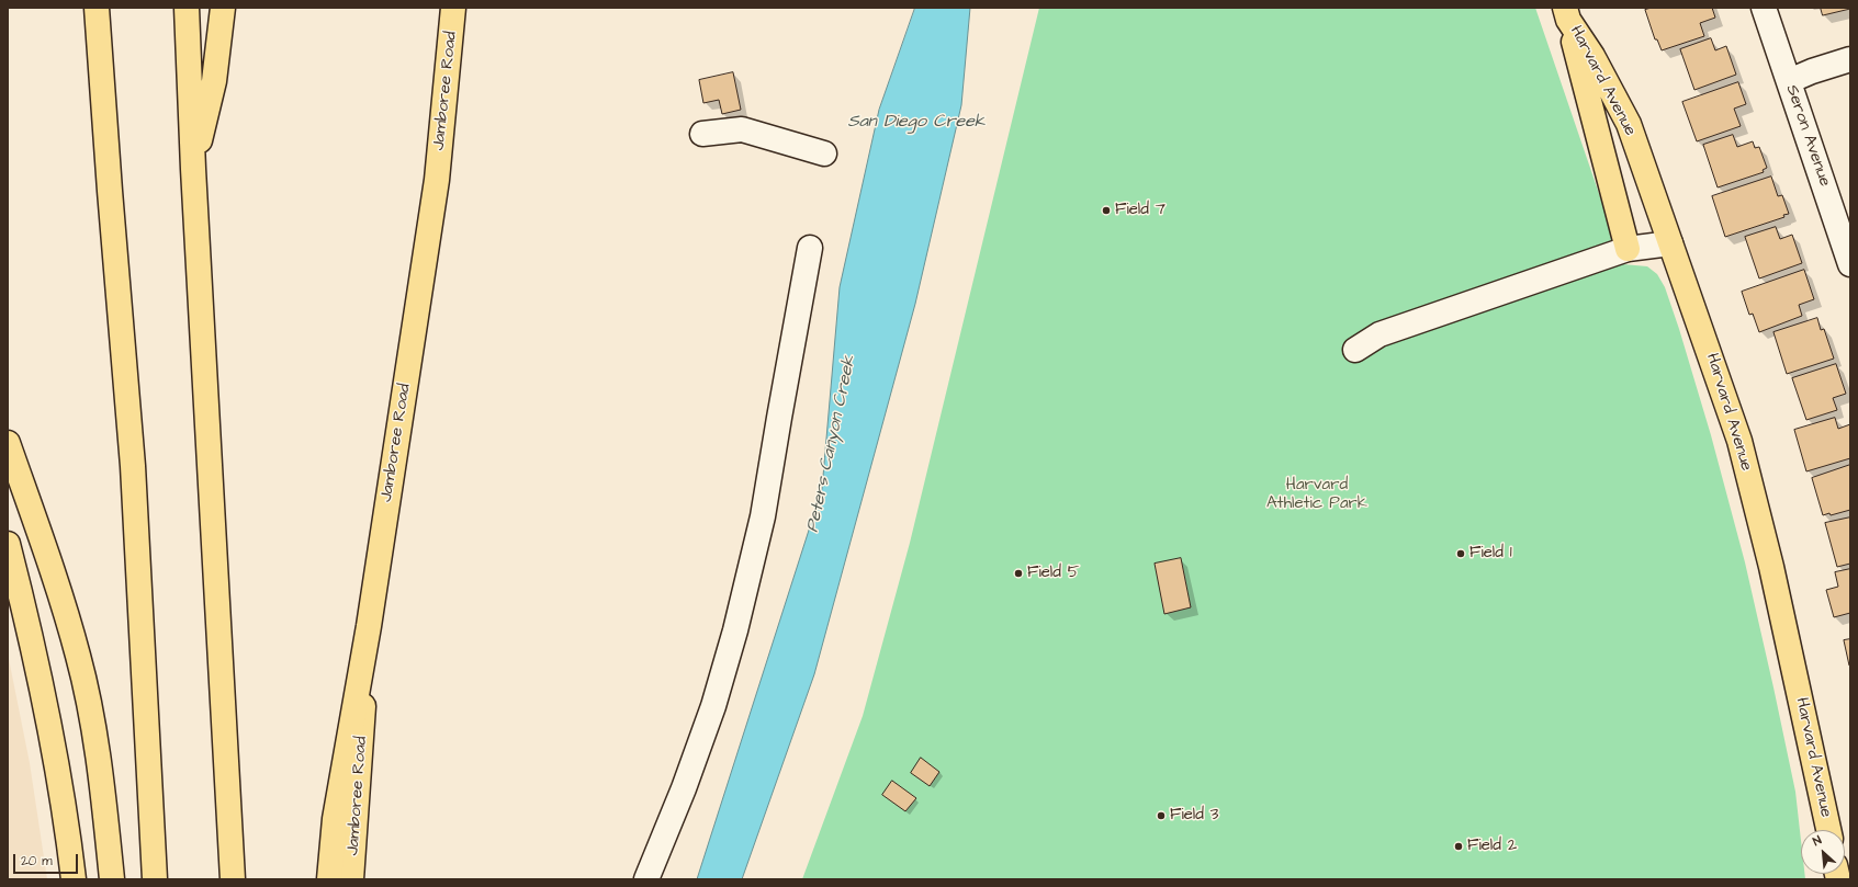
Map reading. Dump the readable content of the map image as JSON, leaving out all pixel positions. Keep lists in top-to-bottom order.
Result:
{
  "streets": {
    "main road": ["Harvard Avenue", "Jamboree Road"],
    "street": ["Seron Avenue"]
  },
  "water": ["San Diego Creek", "Peters Canyon Creek"],
  "parks": ["Harvard Athletic Park"],
  "places": [
    "Field 7",
    "Field 1",
    "Field 5",
    "Field 3",
    "Field 2"
  ],
  "scale_bar": "20 m",
  "north": "top left"
}
